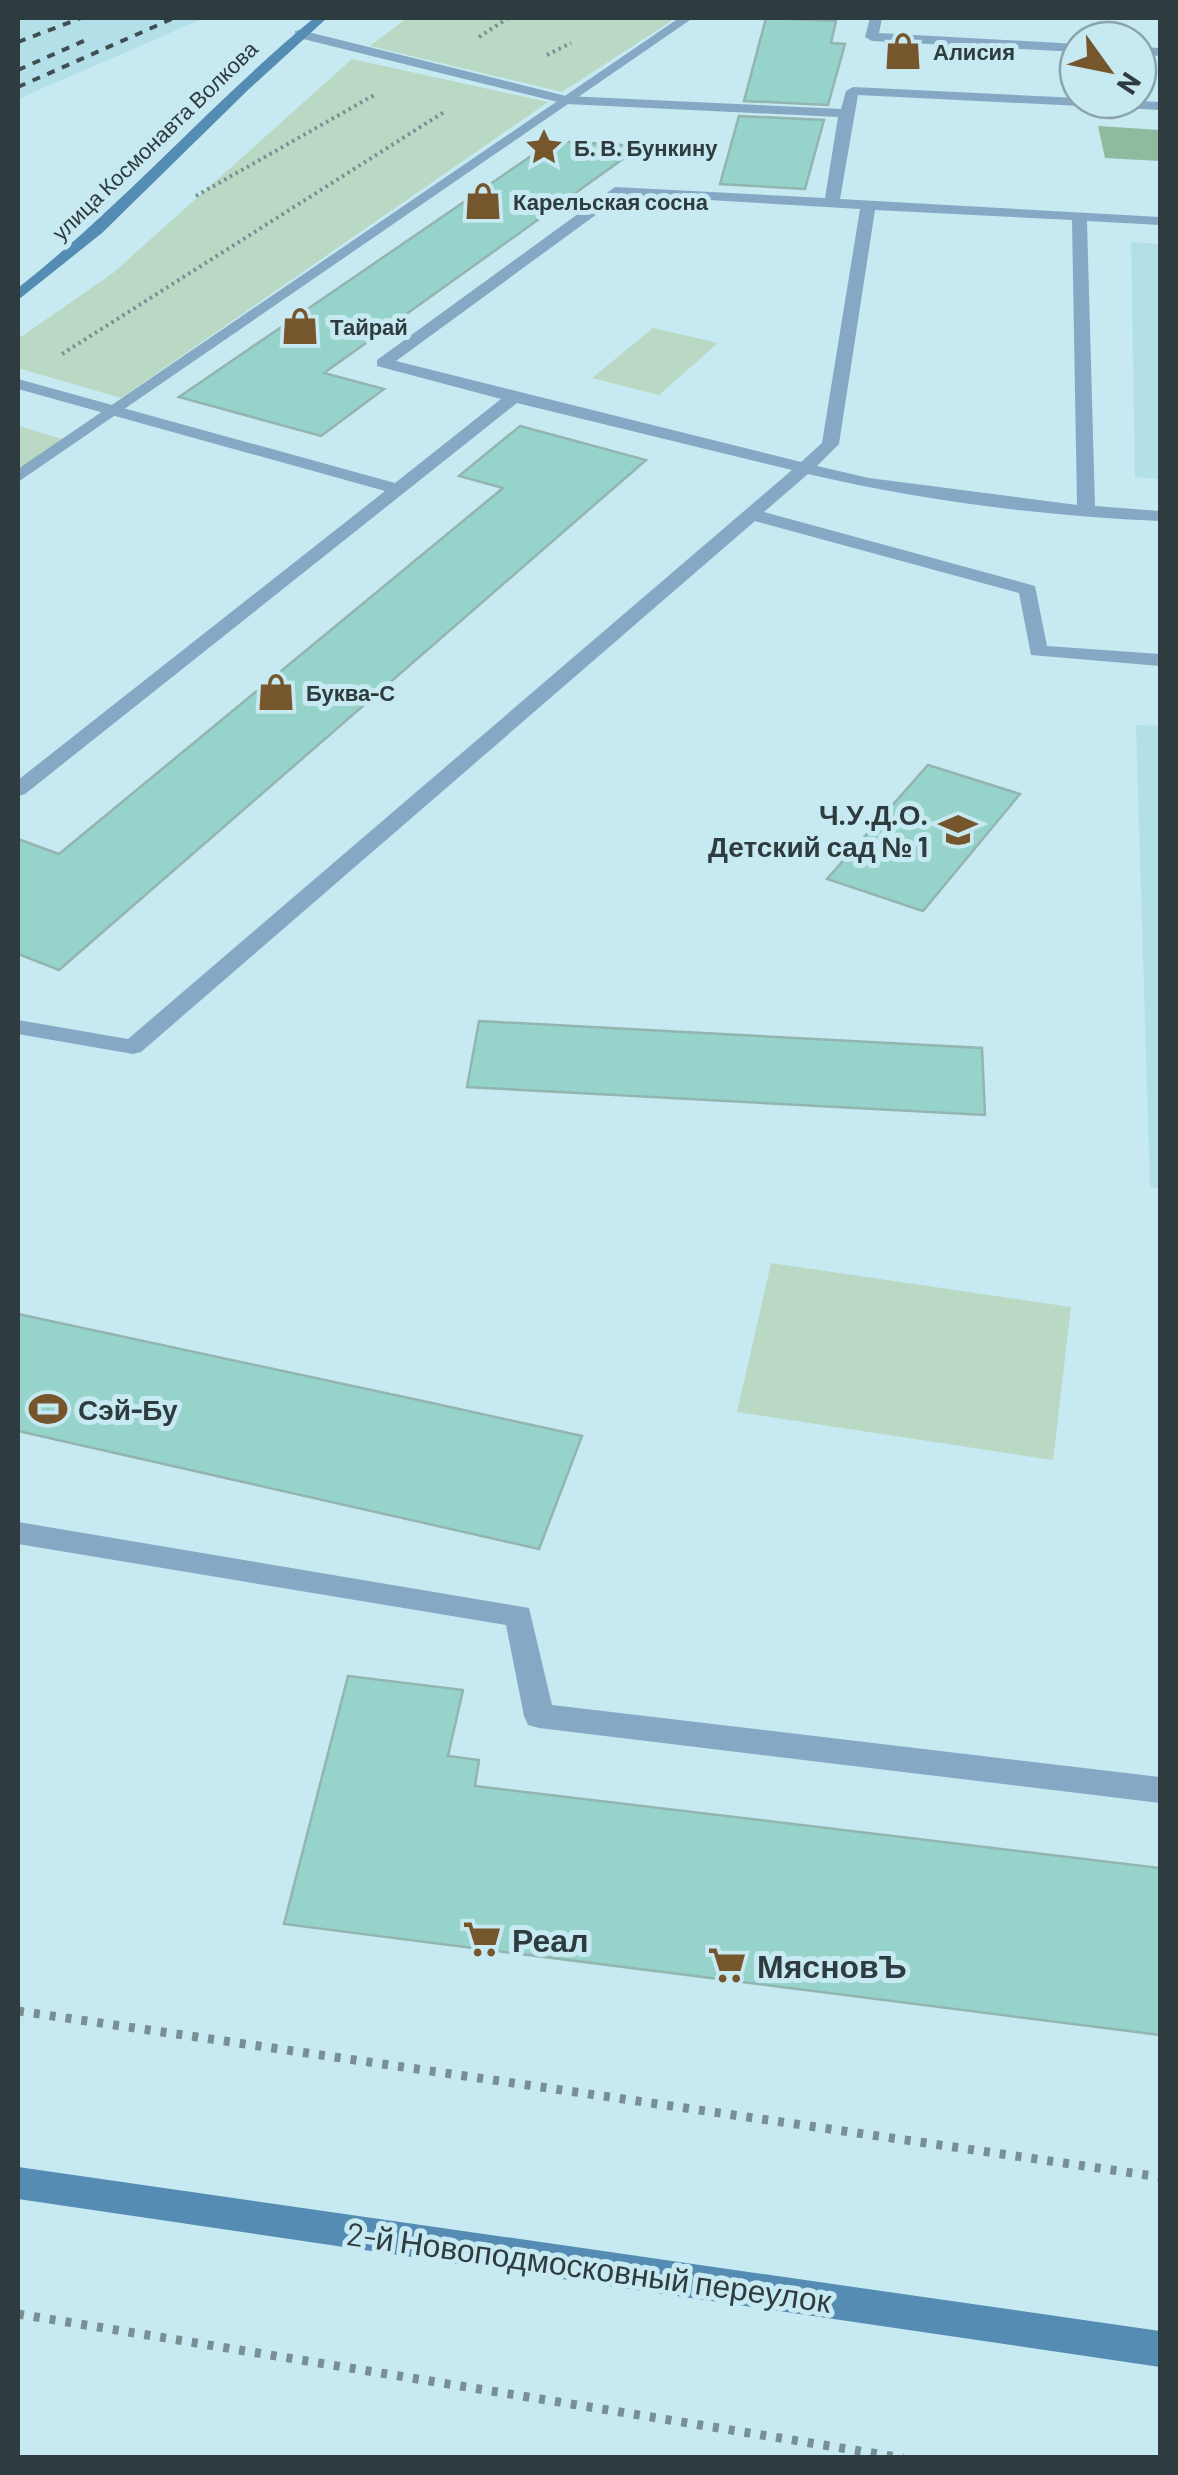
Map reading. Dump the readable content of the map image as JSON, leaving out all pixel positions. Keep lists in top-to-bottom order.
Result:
{
  "streets": {
    "main road": ["улица Космонавта Волкова", "2-й Новоподмосковный переулок"]
  },
  "places": {
    "shop": [
      "Алисия",
      "Карельская сосна",
      "Тайрай",
      "Буква-С"
    ],
    "place": ["Б. В. Бункину"],
    "school or university": ["Ч.У.Д.О. Детский сад № 1"],
    "sports": ["Сэй-Бу"],
    "supermarket": ["Реал", "МясновЪ"]
  },
  "north": "bottom right"
}
